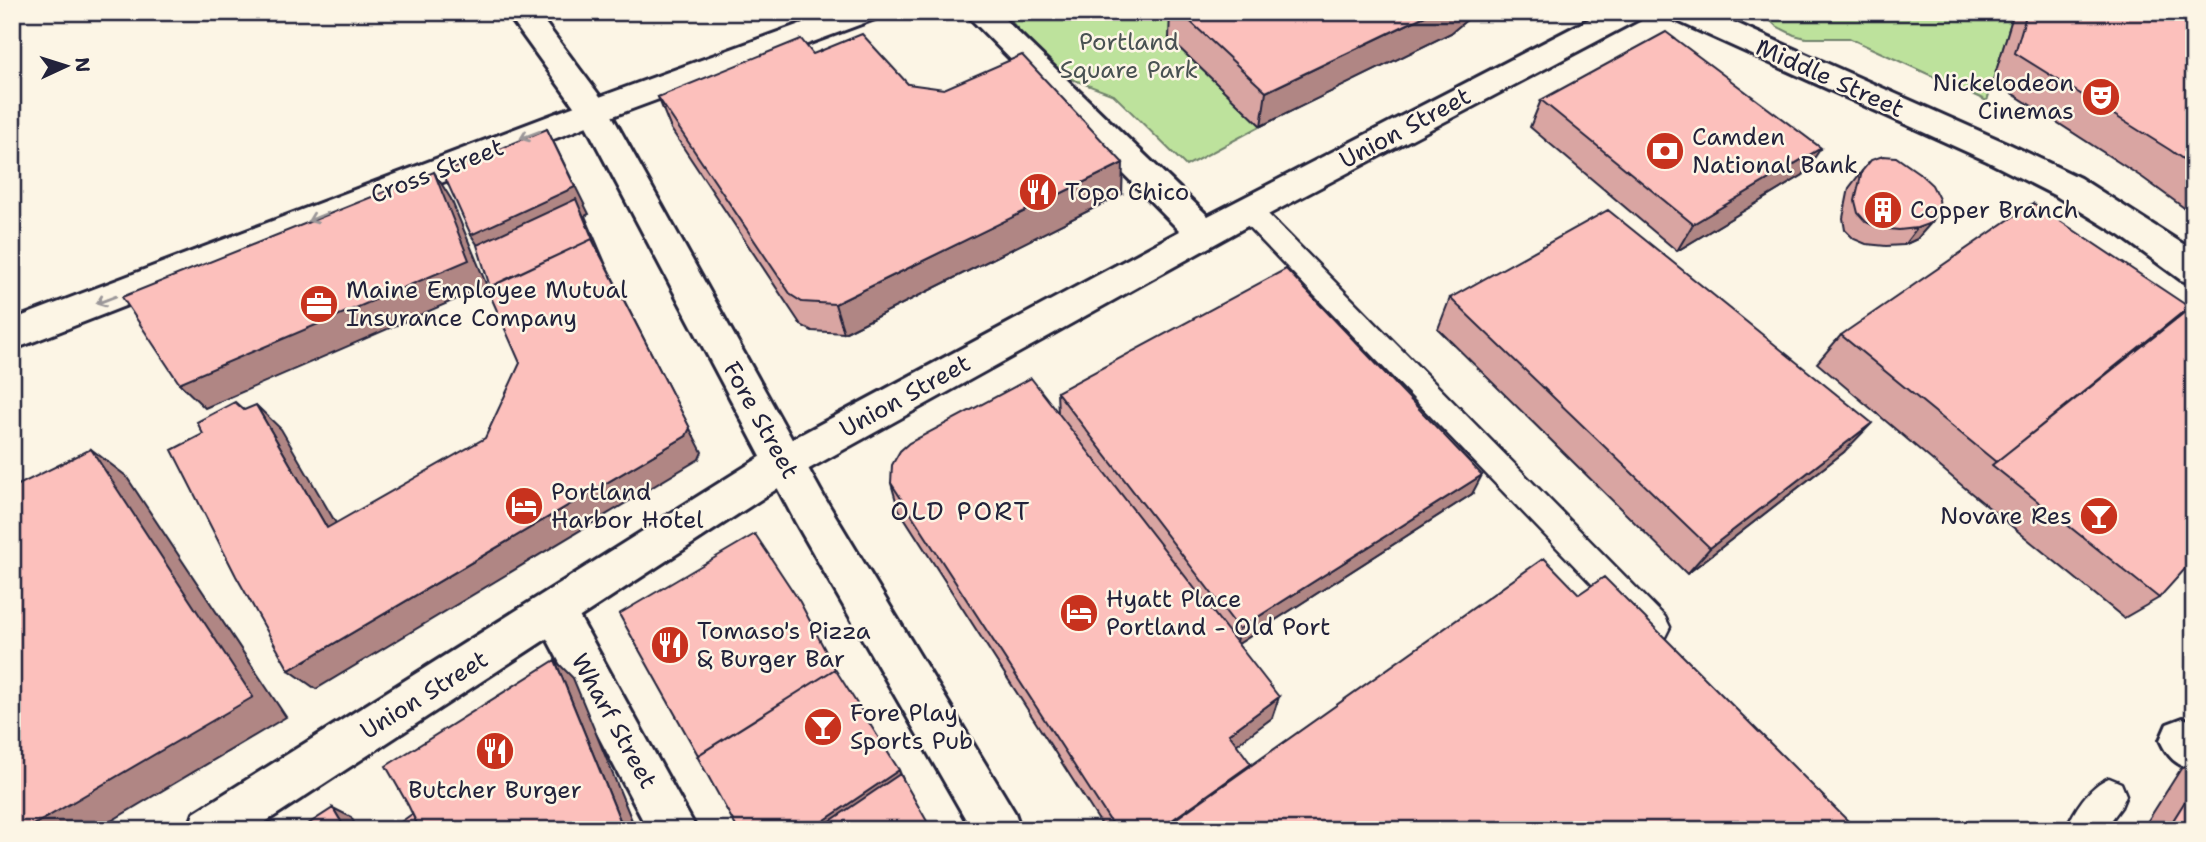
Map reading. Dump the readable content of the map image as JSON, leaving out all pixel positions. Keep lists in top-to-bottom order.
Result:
{
  "streets": {
    "street": [
      "Middle Street",
      "Union Street",
      "Cross Street",
      "Fore Street",
      "Wharf Street"
    ]
  },
  "crossings": [
    ["Union Street", "Fore Street"],
    ["Union Street", "Wharf Street"],
    ["Cross Street", "Fore Street"]
  ],
  "one_way": ["Cross Street"],
  "districts": ["OLD PORT"],
  "parks": ["Portland Square Park"],
  "places": {
    "theatre": ["Nickelodeon Cinemas"],
    "bank": ["Camden National Bank"],
    "restaurant": ["Topo Chico", "Tomaso's Pizza & Burger Bar", "Butcher Burger"],
    "building": ["Copper Branch"],
    "office": ["Maine Employee Mutual Insurance Company"],
    "hotel": ["Portland Harbor Hotel", "Hyatt Place Portland - Old Port"],
    "bar": ["Novare Res", "Fore Play Sports Pub"]
  },
  "north": "right"
}
